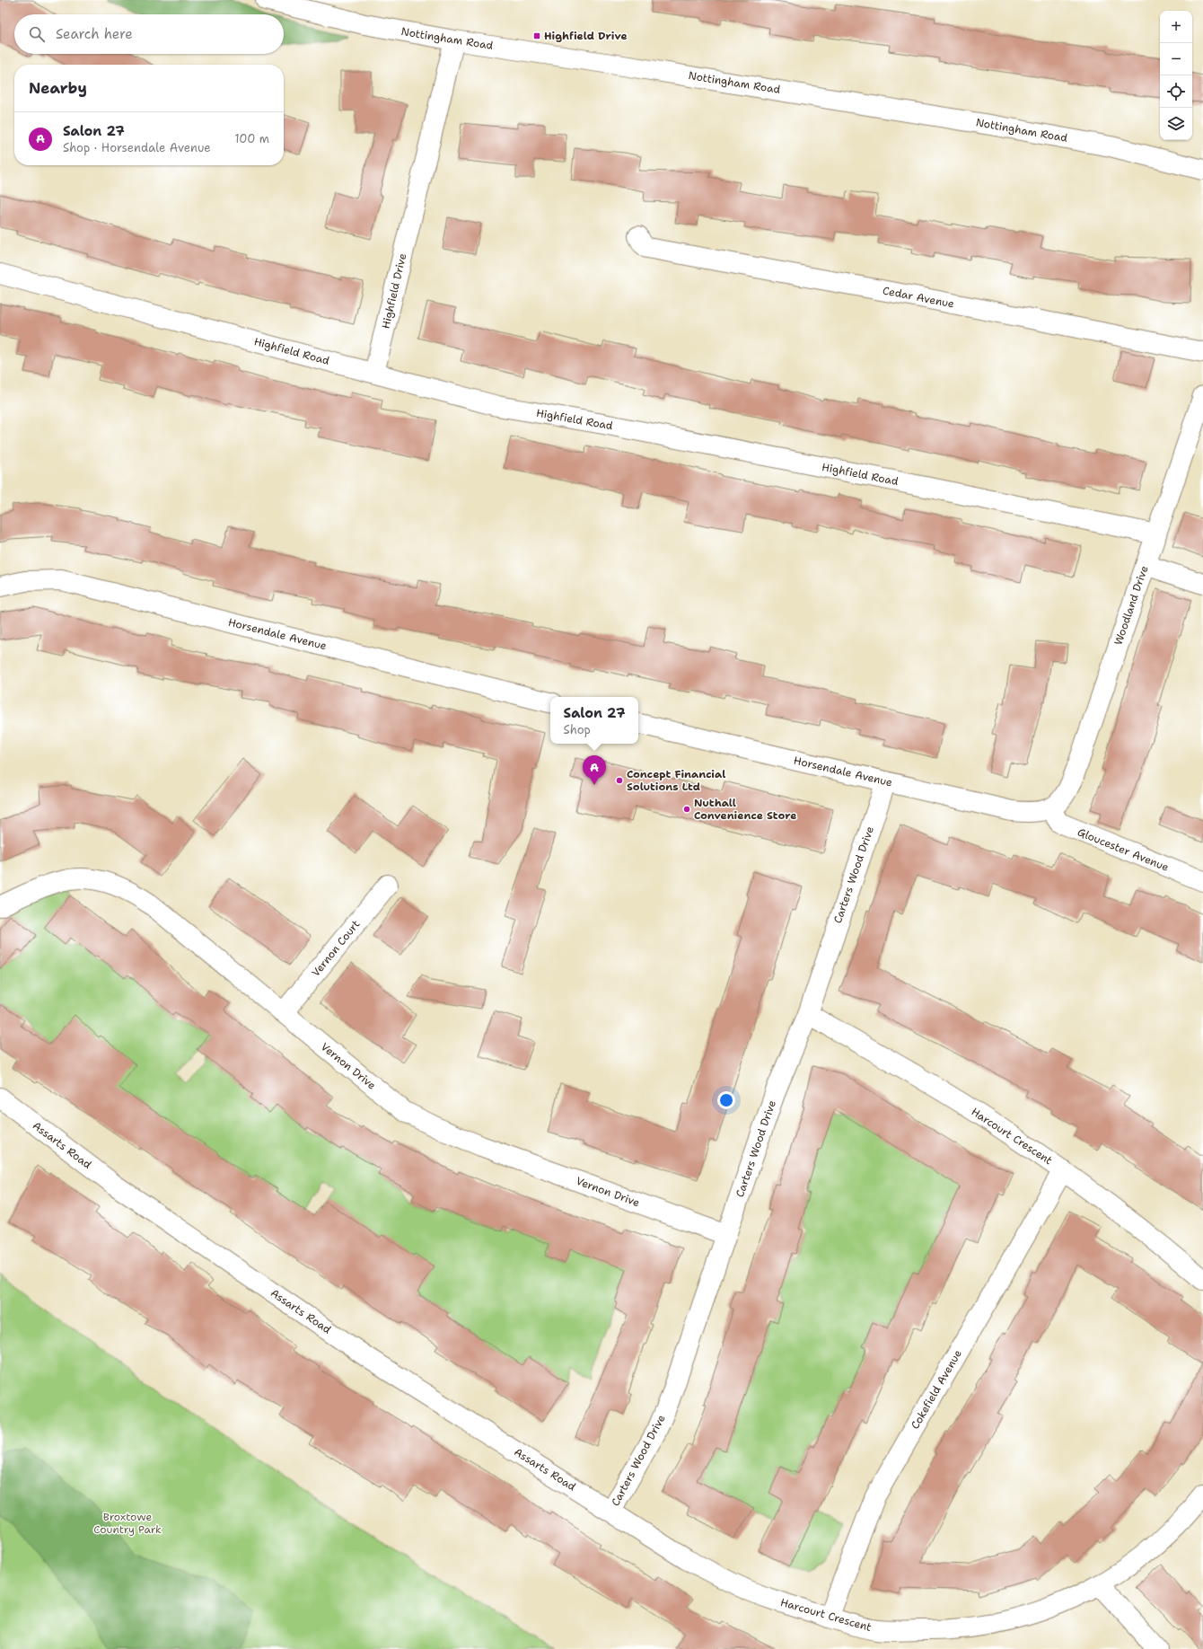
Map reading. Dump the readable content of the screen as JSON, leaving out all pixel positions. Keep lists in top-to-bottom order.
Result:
{
  "streets": {
    "street": [
      "Nottingham Road",
      "Highfield Drive",
      "Cedar Avenue",
      "Highfield Road",
      "Woodland Drive",
      "Horsendale Avenue",
      "Gloucester Avenue",
      "Carters Wood Drive",
      "Vernon Court",
      "Vernon Drive",
      "Harcourt Crescent",
      "Assarts Road",
      "Cokefield Avenue"
    ]
  },
  "crossings": [
    ["Nottingham Road", "Highfield Drive"],
    ["Highfield Drive", "Highfield Road"],
    ["Highfield Road", "Woodland Drive"],
    ["Woodland Drive", "Horsendale Avenue"],
    ["Woodland Drive", "Gloucester Avenue"],
    ["Horsendale Avenue", "Gloucester Avenue"],
    ["Horsendale Avenue", "Carters Wood Drive"],
    ["Carters Wood Drive", "Vernon Drive"],
    ["Carters Wood Drive", "Harcourt Crescent"],
    ["Carters Wood Drive", "Assarts Road"],
    ["Vernon Court", "Vernon Drive"],
    ["Harcourt Crescent", "Assarts Road"],
    ["Harcourt Crescent", "Cokefield Avenue"]
  ],
  "parks": ["Broxtowe Country Park"],
  "places": {
    "transit": ["Highfield Drive"],
    "other": ["Concept Financial Solutions Ltd", "Nuthall Convenience Store"]
  },
  "page": {
    "map_buttons": ["+", "−"],
    "search": "Search here",
    "heading": "Nearby",
    "list": [
      {
        "mark": "A",
        "name": "Salon 27",
        "note": "Shop · Horsendale Avenue",
        "value": "100 m"
      }
    ],
    "popup": ["Salon 27", "Shop"],
    "pins": "A"
  }
}
